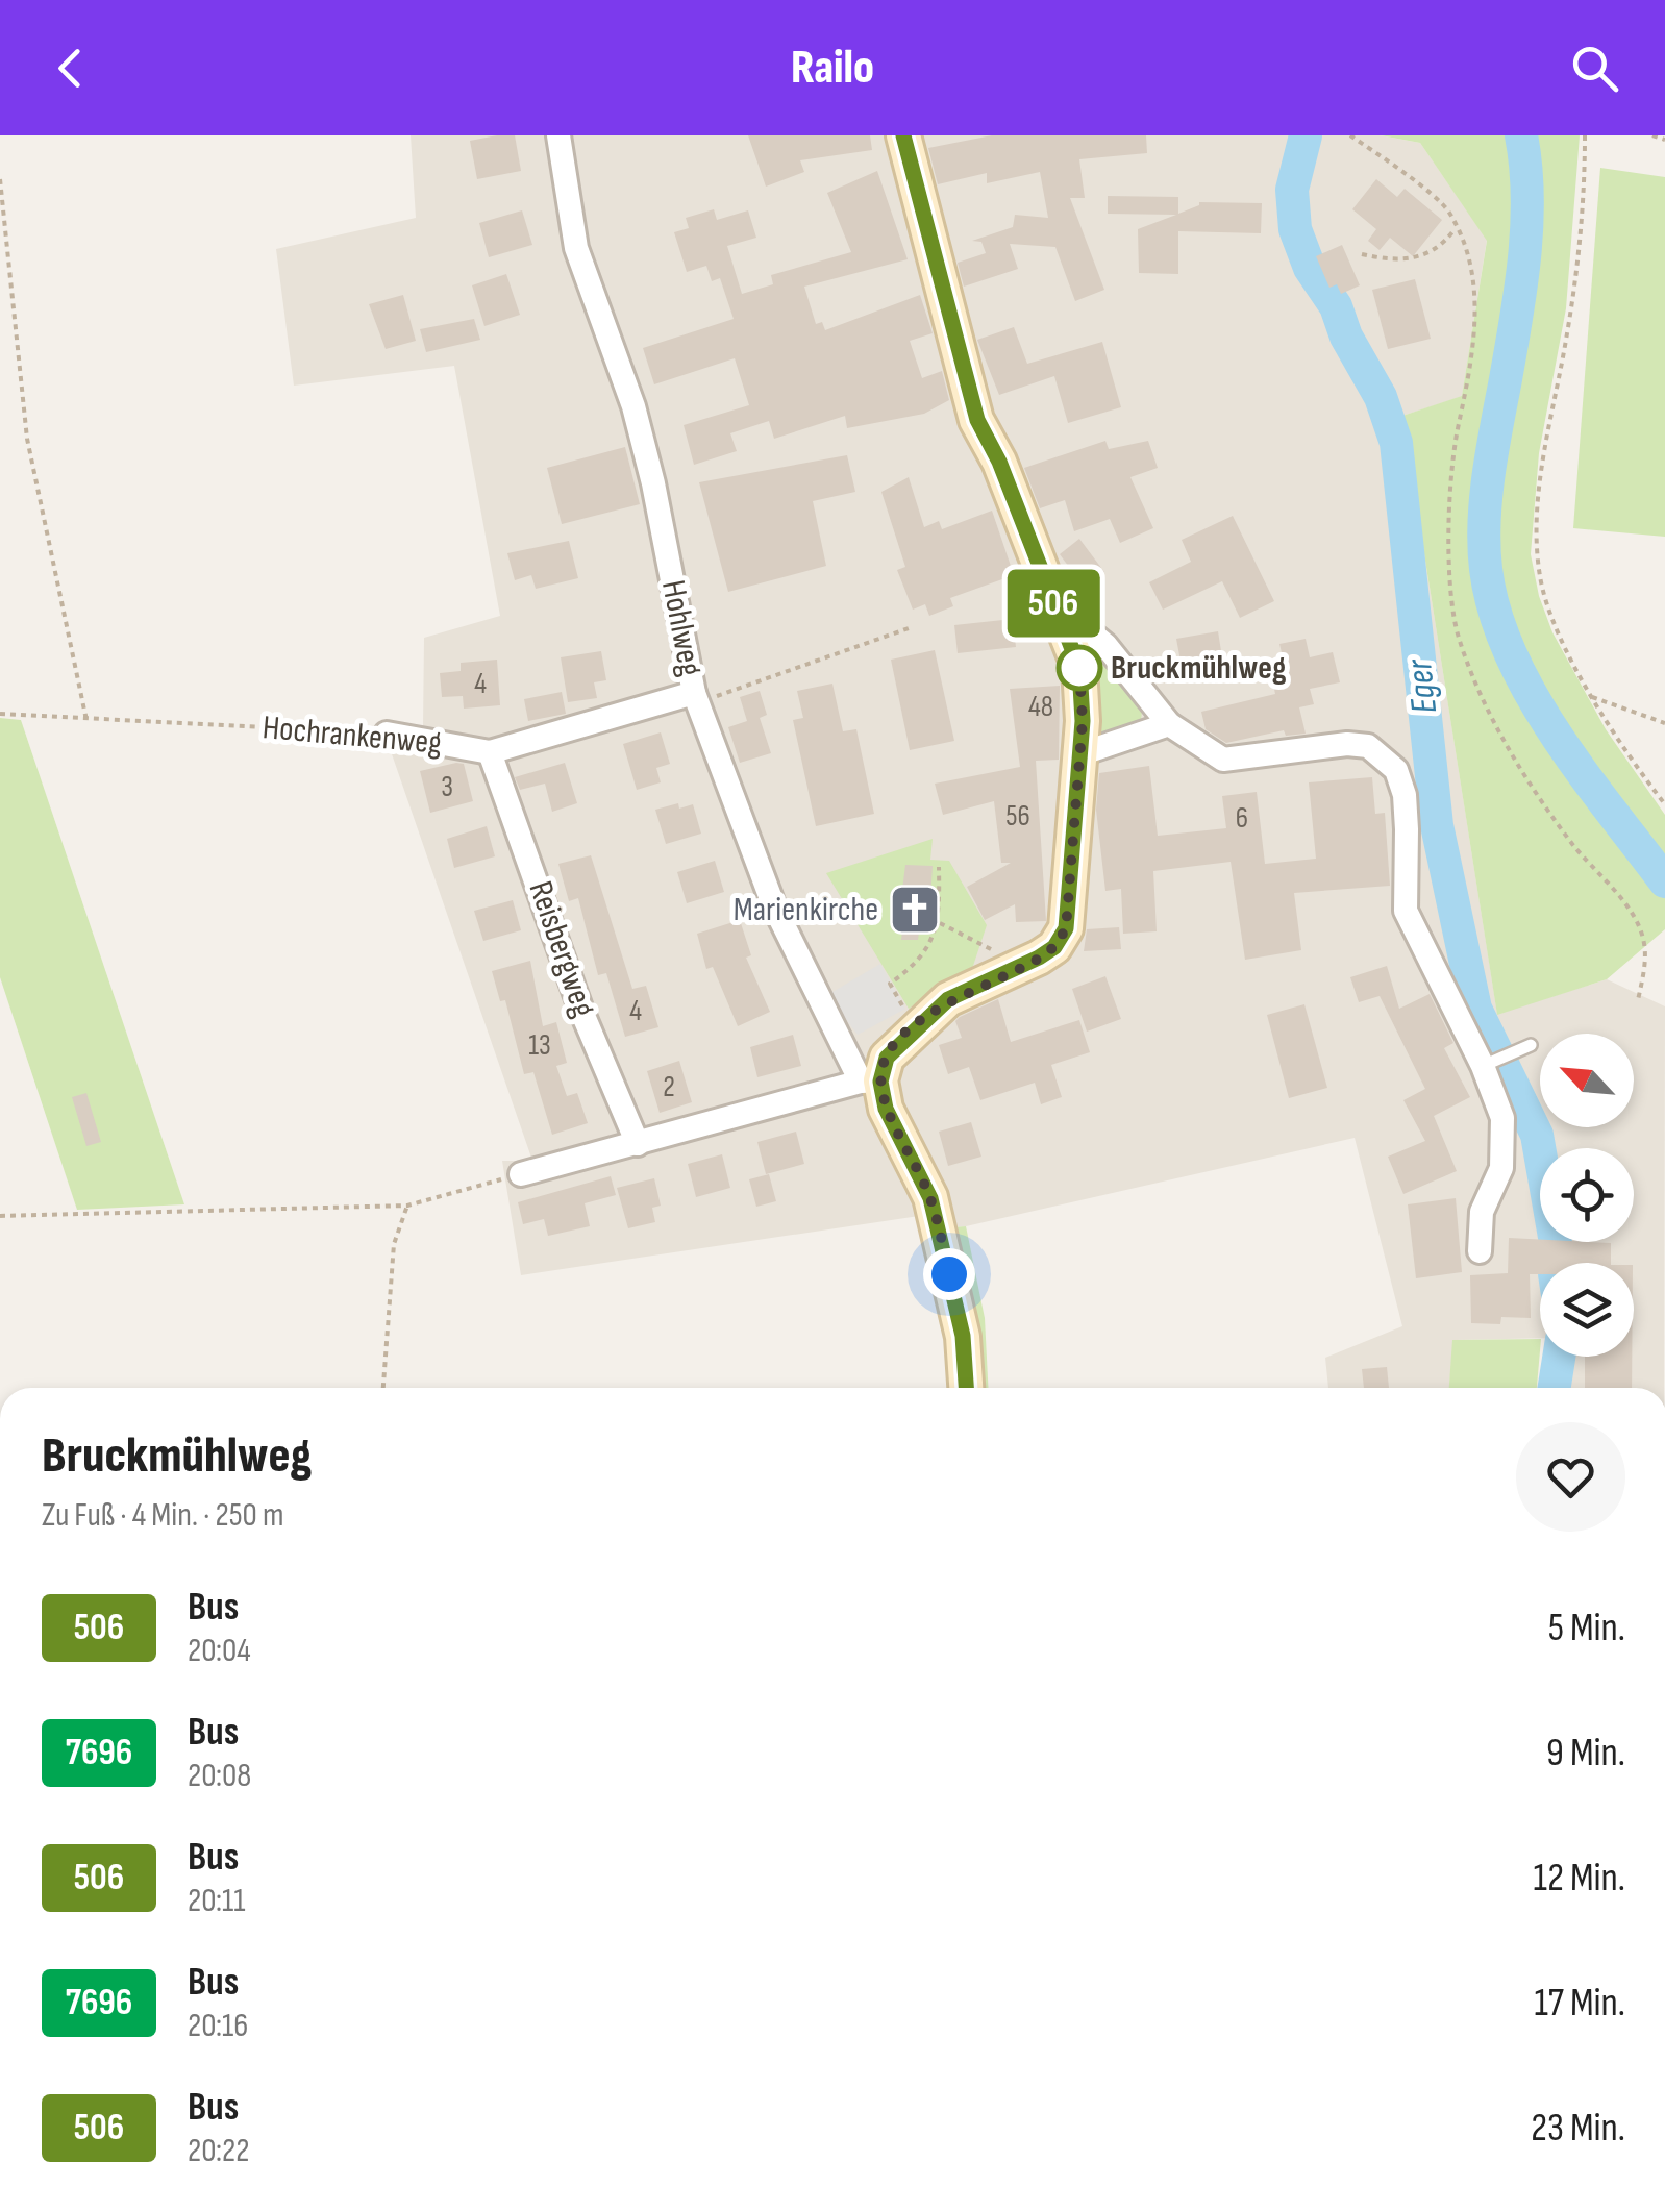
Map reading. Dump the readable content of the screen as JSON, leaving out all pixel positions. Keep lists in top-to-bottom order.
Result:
{
  "streets": {
    "street": ["Hohlweg", "Hochrankenweg", "Reisbergweg"]
  },
  "crossings": [
    ["Hohlweg", "Hochrankenweg"],
    ["Hochrankenweg", "Reisbergweg"]
  ],
  "water": ["Eger"],
  "places": {
    "other": ["Bruckmühlweg"],
    "church": ["Marienkirche"]
  },
  "lines": ["bus line 506"],
  "house_numbers": [
    "4",
    "48",
    "3",
    "56",
    "6",
    "4",
    "13",
    "2"
  ],
  "north": "top left",
  "page": {
    "header": "Railo",
    "on_map": "506",
    "heading": ["Bruckmühlweg", "Zu Fuß · 4 Min. · 250 m"],
    "list": [
      {
        "mark": "506",
        "name": "Bus",
        "note": "20:04",
        "value": "5 Min."
      },
      {
        "mark": "7696",
        "name": "Bus",
        "note": "20:08",
        "value": "9 Min."
      },
      {
        "mark": "506",
        "name": "Bus",
        "note": "20:11",
        "value": "12 Min."
      },
      {
        "mark": "7696",
        "name": "Bus",
        "note": "20:16",
        "value": "17 Min."
      },
      {
        "mark": "506",
        "name": "Bus",
        "note": "20:22",
        "value": "23 Min."
      }
    ]
  }
}
